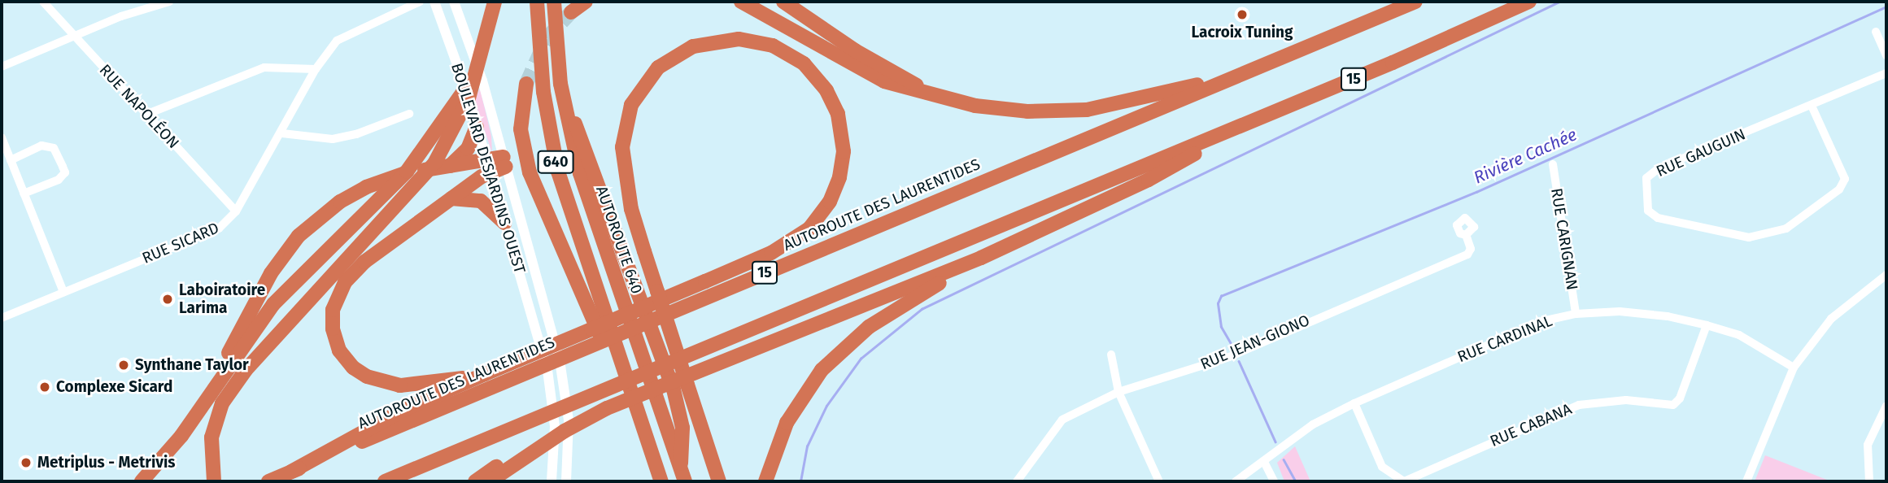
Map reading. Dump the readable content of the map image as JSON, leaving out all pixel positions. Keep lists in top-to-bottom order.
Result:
{
  "streets": {
    "highway": [
      "15",
      "640",
      "AUTOROUTE DES LAURENTIDES",
      "AUTOROUTE 640"
    ],
    "street": [
      "RUE NAPOLÉON",
      "RUE GAUGUIN",
      "BOULEVARD DESJARDINS OUEST",
      "RUE CARIGNAN",
      "RUE SICARD",
      "RUE CARDINAL",
      "RUE JEAN-GIONO",
      "RUE CABANA"
    ]
  },
  "crossings": [
    ["RUE NAPOLÉON", "RUE SICARD"],
    ["RUE CARIGNAN", "RUE CARDINAL"],
    ["RUE CARDINAL", "RUE CABANA"]
  ],
  "water": ["Rivière Cachée"],
  "places": [
    "Lacroix Tuning",
    "Laboiratoire Larima",
    "Synthane Taylor",
    "Complexe Sicard",
    "Metriplus - Metrivis"
  ]
}
